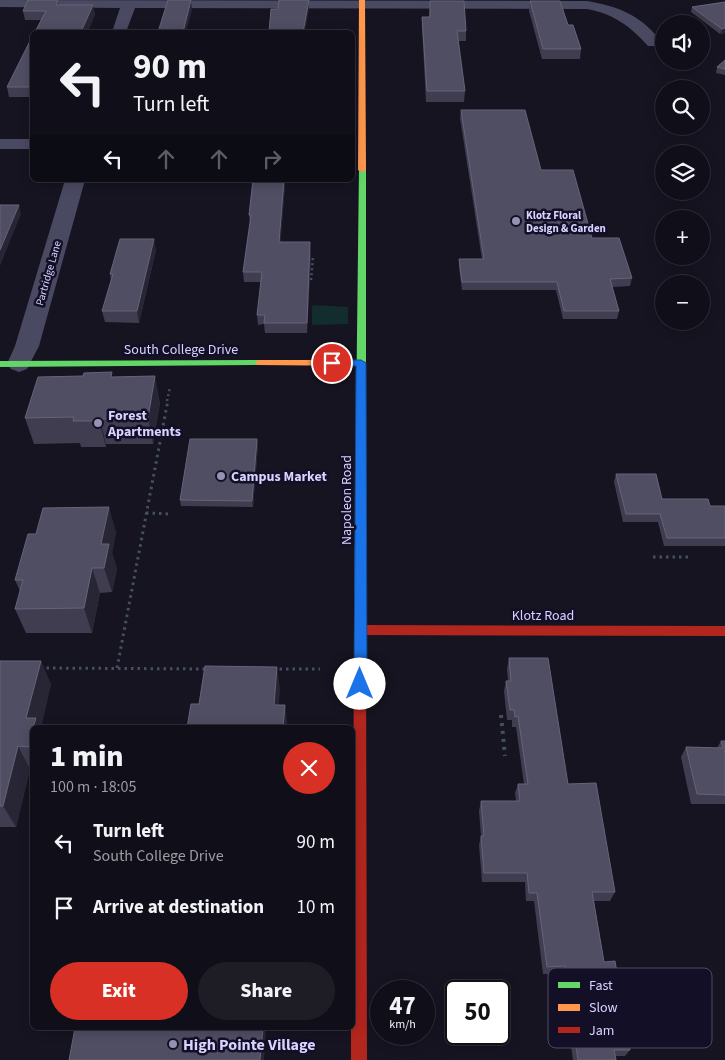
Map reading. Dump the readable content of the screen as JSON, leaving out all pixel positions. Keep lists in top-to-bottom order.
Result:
{
  "streets": {
    "main road": ["South College Drive", "Napoleon Road", "Klotz Road"],
    "street": ["Partridge Lane"]
  },
  "crossings": [
    ["Partridge Lane", "South College Drive"],
    ["South College Drive", "Napoleon Road"],
    ["Napoleon Road", "Klotz Road"]
  ],
  "places": [
    "Klotz Floral Design & Garden",
    "Forest Apartments",
    "Campus Market",
    "High Pointe Village"
  ],
  "legend": ["Fast", "Slow", "Jam"],
  "page": {
    "map_buttons": ["+", "−"],
    "turn": ["90 m", "Turn left"],
    "heading": ["1 min", "100 m · 18:05"],
    "list": [
      {
        "name": "Turn left",
        "note": "South College Drive",
        "value": "90 m"
      },
      {
        "name": "Arrive at destination",
        "value": "10 m"
      }
    ],
    "buttons": ["Exit", "Share"],
    "speed": "47 km/h",
    "limit": "50"
  }
}
